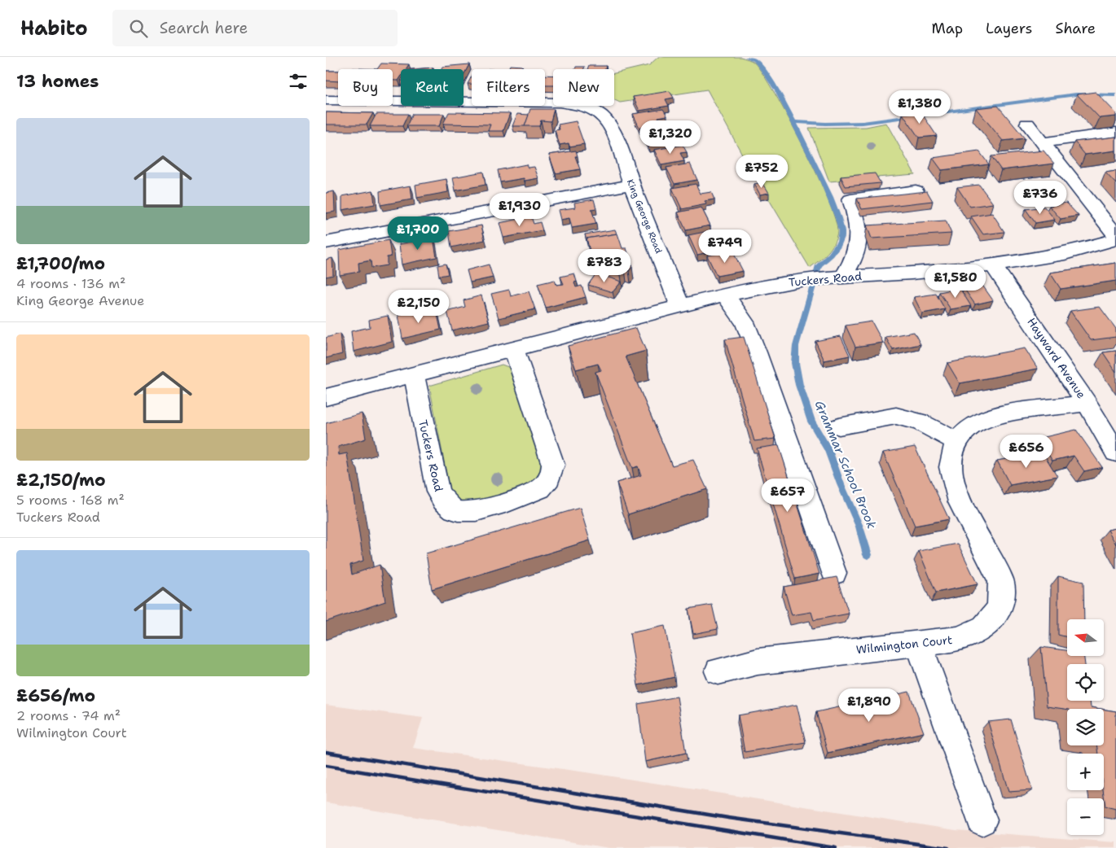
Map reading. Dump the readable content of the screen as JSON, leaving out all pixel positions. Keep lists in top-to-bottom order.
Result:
{
  "streets": {
    "street": [
      "King George Road",
      "Tuckers Road",
      "Hayward Avenue",
      "Wilmington Court"
    ]
  },
  "crossings": [
    ["King George Road", "Tuckers Road"],
    ["Tuckers Road", "Hayward Avenue"]
  ],
  "water": ["Grammar School Brook"],
  "north": "left",
  "page": {
    "header": "Habito",
    "search": "Search here",
    "nav": ["Map", "Layers", "Share"],
    "heading": "13 homes",
    "chip": [
      "Buy",
      "Rent",
      "Filters",
      "New"
    ],
    "price": [
      "£1,380",
      "£1,320",
      "£752",
      "£736",
      "£1,930",
      "£1,700",
      "£749",
      "£783",
      "£1,580",
      "£2,150",
      "£656",
      "£657",
      "£1,890"
    ],
    "list": [
      {
        "name": "£1,700/mo",
        "note": "4 rooms · 136 m² · King George Avenue"
      },
      {
        "name": "£2,150/mo",
        "note": "5 rooms · 168 m² · Tuckers Road"
      },
      {
        "name": "£656/mo",
        "note": "2 rooms · 74 m² · Wilmington Court"
      }
    ],
    "map_buttons": ["+", "−"]
  }
}
